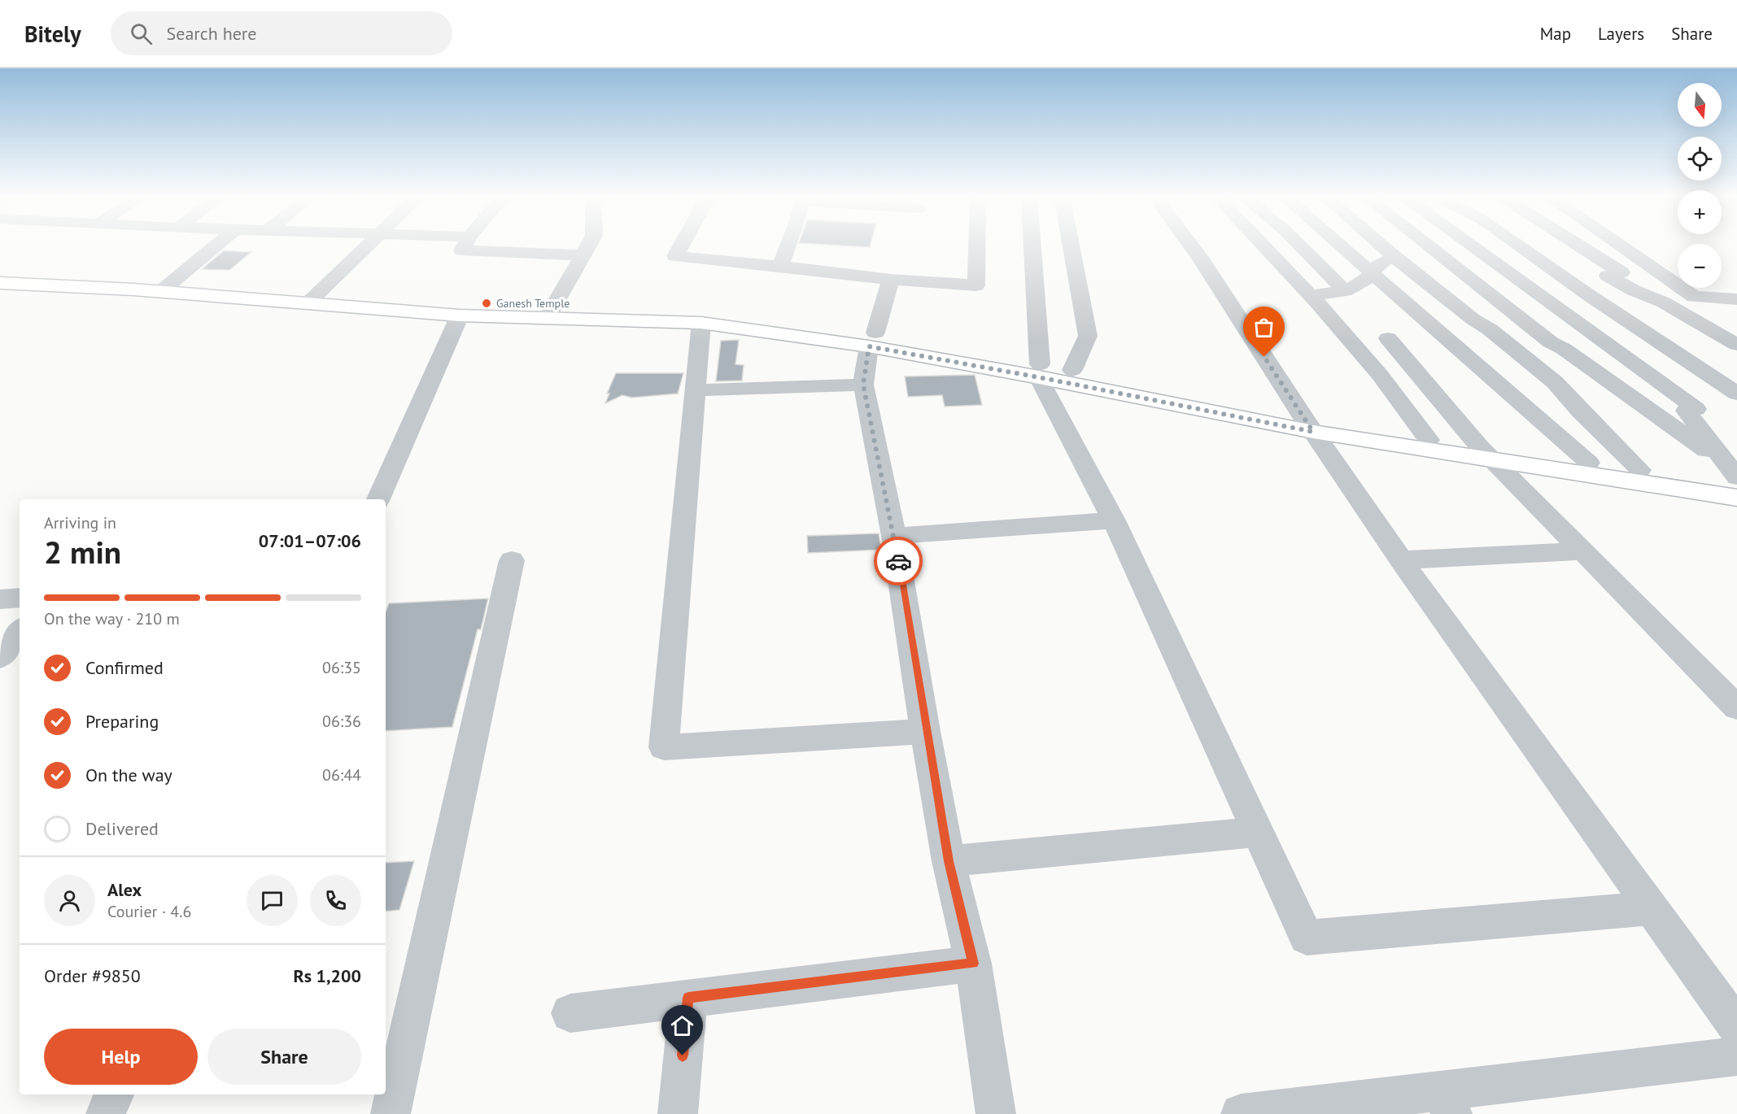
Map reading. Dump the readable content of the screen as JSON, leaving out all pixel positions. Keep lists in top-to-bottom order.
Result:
{
  "places": ["Ganesh Temple"],
  "north": "bottom",
  "page": {
    "header": "Bitely",
    "search": "Search here",
    "nav": ["Map", "Layers", "Share"],
    "map_buttons": ["+", "−"],
    "heading": ["2 min", "Arriving in", "07:01–07:06"],
    "panel": [
      "Alex",
      "Courier · 4.6",
      "Order #9850",
      "Rs 1,200"
    ],
    "bar": "On the way · 210 m",
    "list": [
      ["Confirmed", "06:35"],
      ["Preparing", "06:36"],
      ["On the way", "06:44"],
      "Delivered"
    ],
    "buttons": ["Help", "Share"]
  }
}
